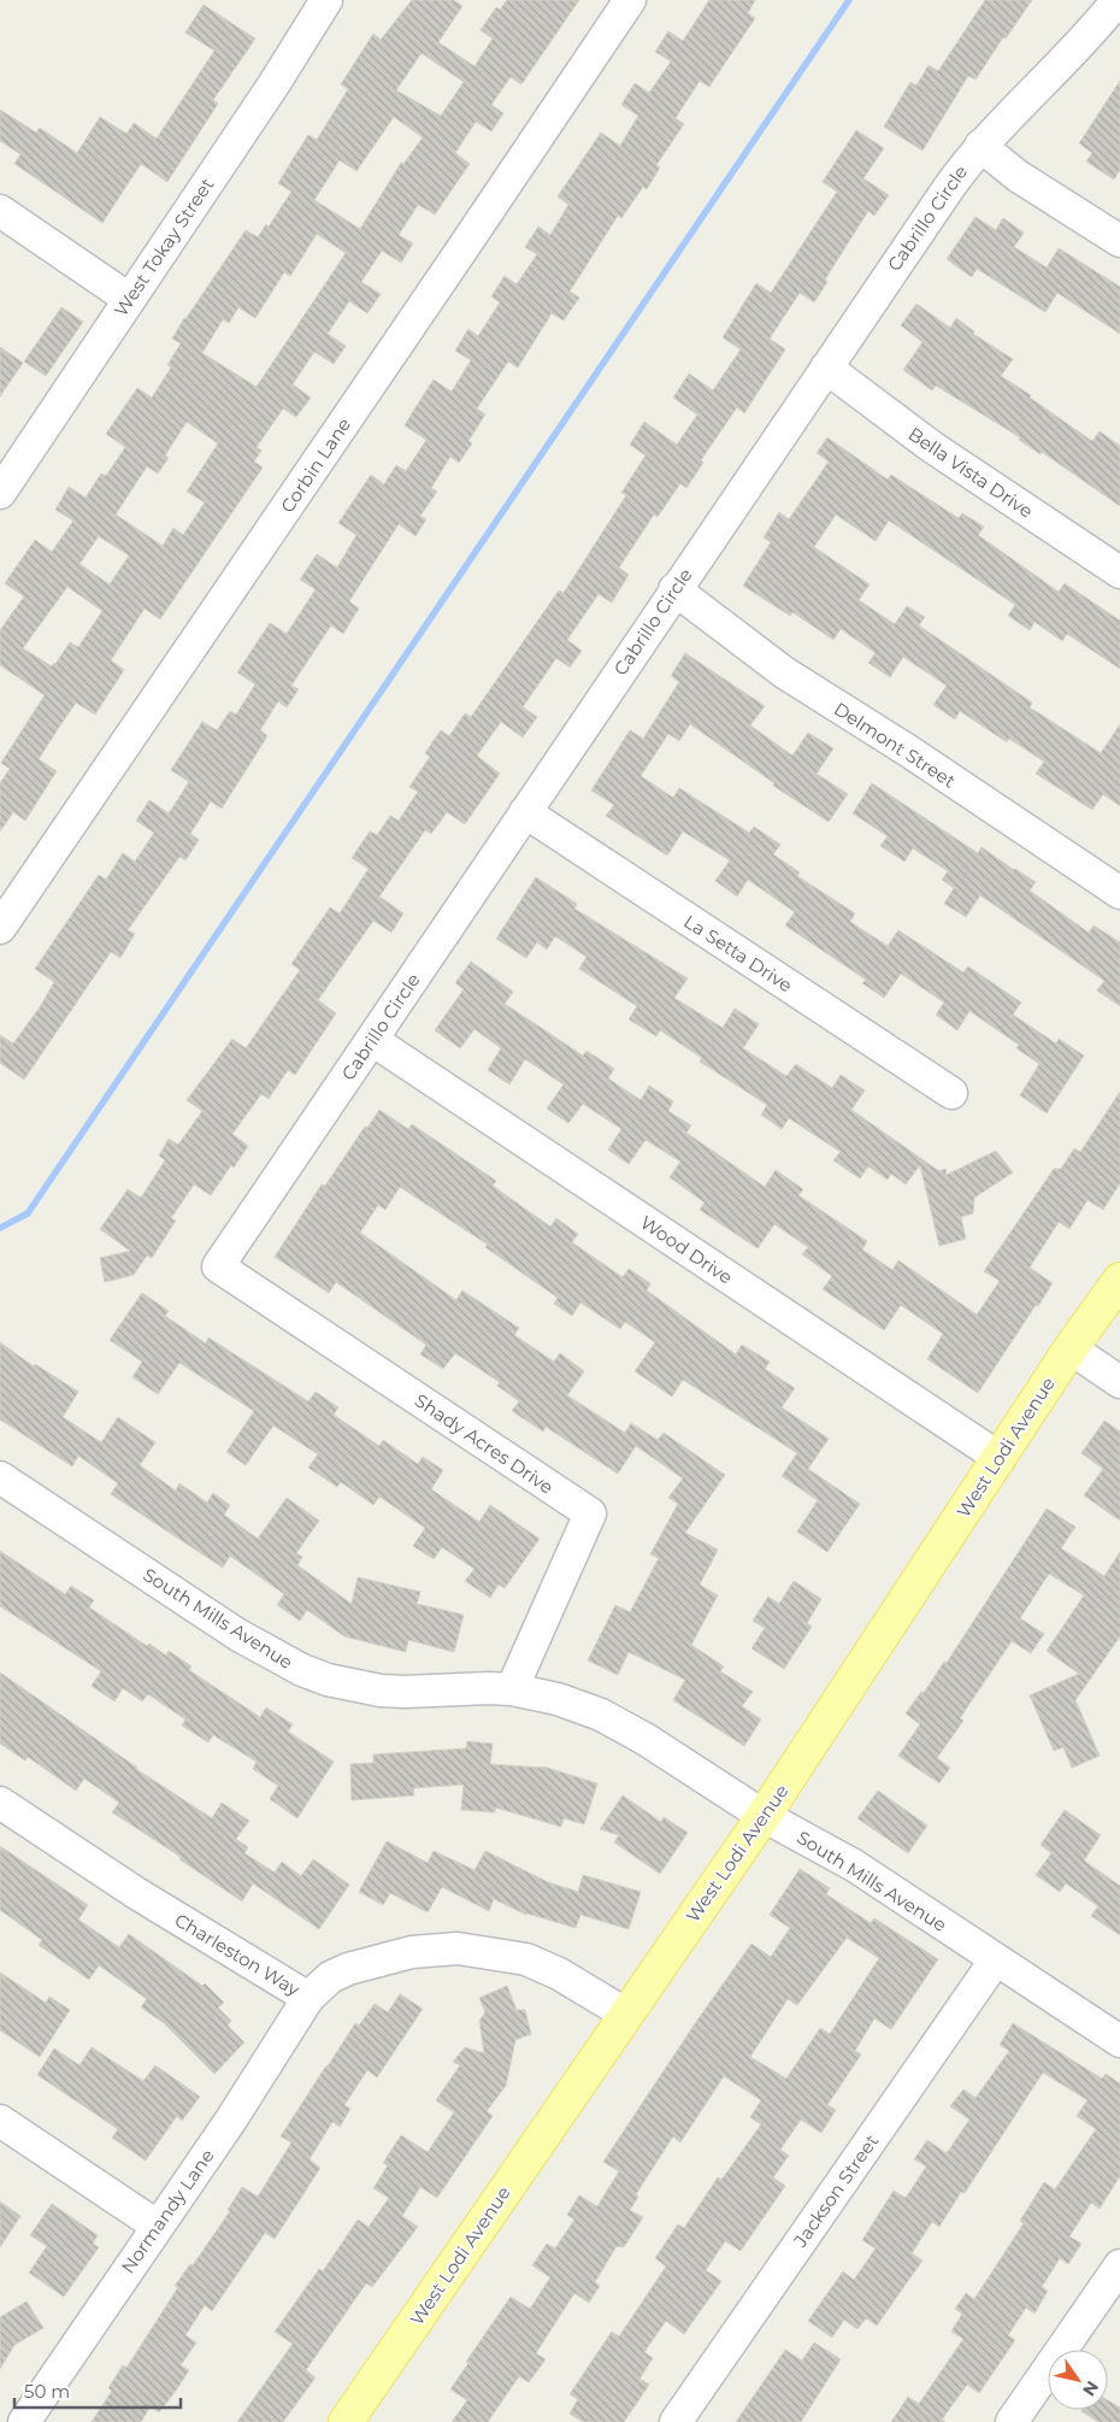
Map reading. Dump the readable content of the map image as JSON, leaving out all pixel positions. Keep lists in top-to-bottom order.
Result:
{
  "streets": {
    "main road": ["West Lodi Avenue"],
    "street": [
      "Cabrillo Circle",
      "West Tokay Street",
      "Corbin Lane",
      "Bella Vista Drive",
      "Delmont Street",
      "La Setta Drive",
      "Wood Drive",
      "Shady Acres Drive",
      "South Mills Avenue",
      "Charleston Way",
      "Jackson Street",
      "Normandy Lane"
    ]
  },
  "crossings": [
    ["Cabrillo Circle", "Bella Vista Drive"],
    ["Cabrillo Circle", "Delmont Street"],
    ["Cabrillo Circle", "La Setta Drive"],
    ["Cabrillo Circle", "Wood Drive"],
    ["Cabrillo Circle", "Shady Acres Drive"],
    ["Wood Drive", "West Lodi Avenue"],
    ["Shady Acres Drive", "South Mills Avenue"],
    ["West Lodi Avenue", "South Mills Avenue"],
    ["West Lodi Avenue", "Charleston Way"],
    ["South Mills Avenue", "Jackson Street"],
    ["Charleston Way", "Normandy Lane"]
  ],
  "scale_bar": "50 m",
  "north": "bottom right"
}
